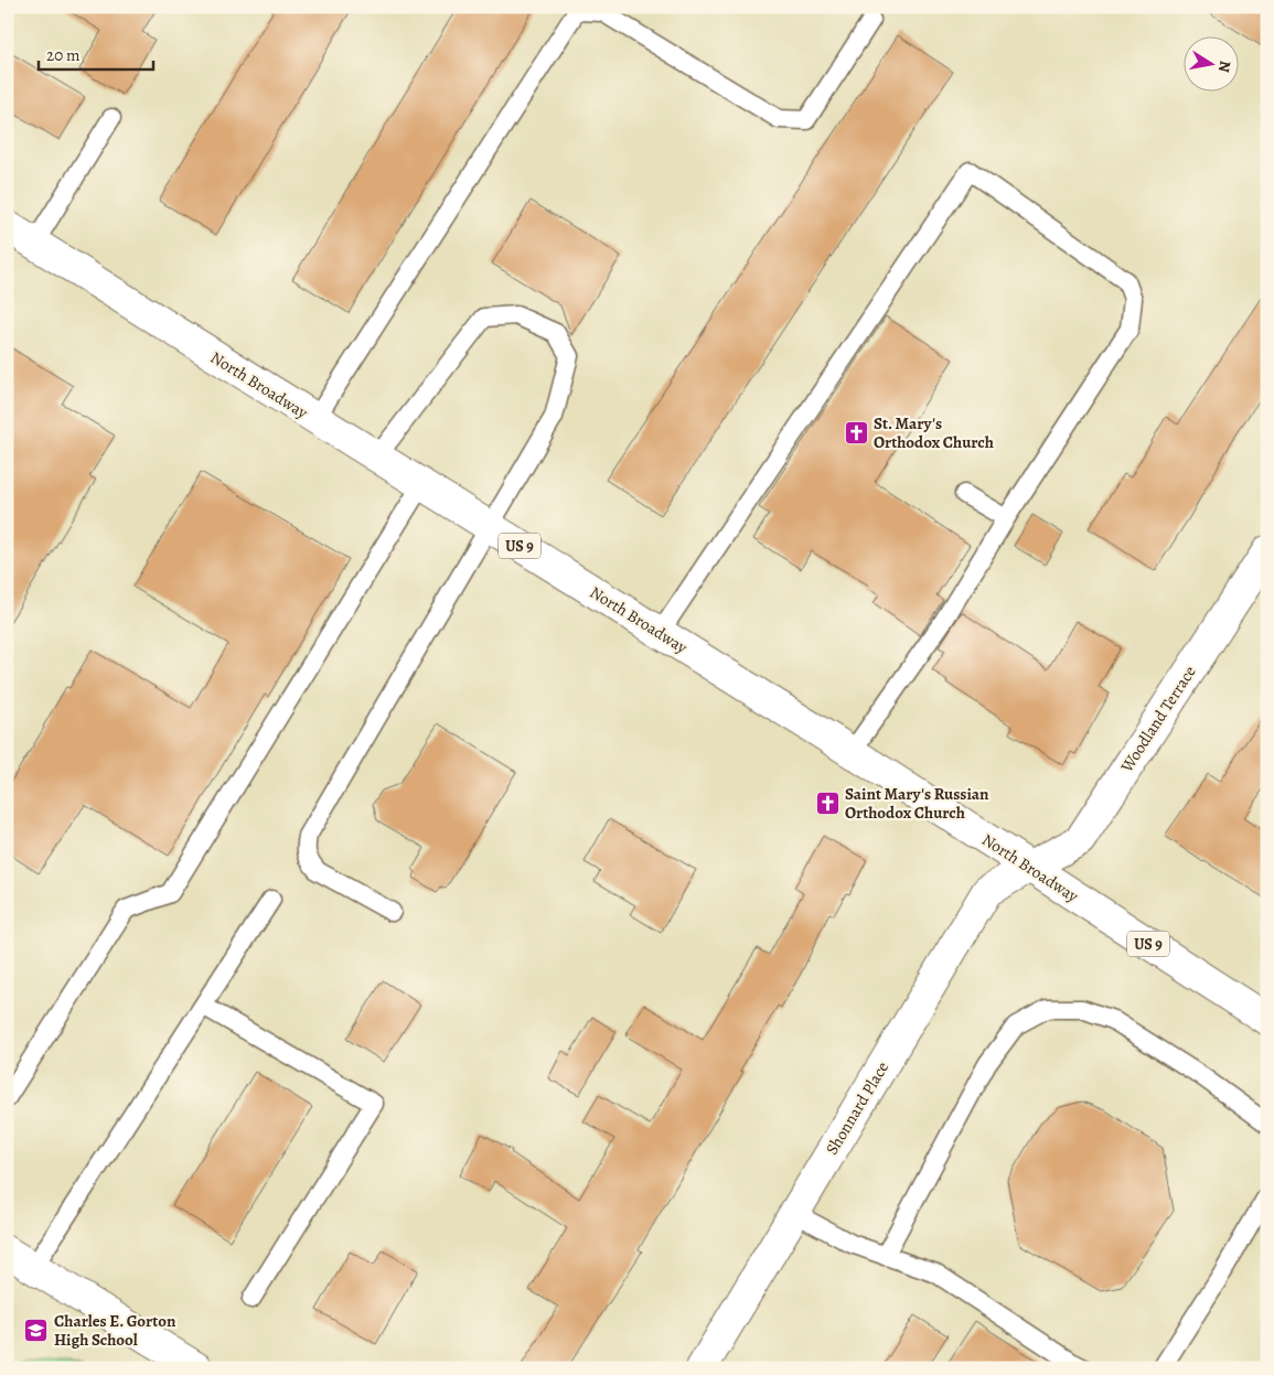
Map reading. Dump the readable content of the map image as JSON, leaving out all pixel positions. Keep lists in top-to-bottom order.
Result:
{
  "streets": {
    "main road": [
      "North Broadway",
      "US 9",
      "Woodland Terrace",
      "Shonnard Place"
    ]
  },
  "crossings": [
    ["North Broadway", "Woodland Terrace"],
    ["North Broadway", "Shonnard Place"],
    ["Woodland Terrace", "Shonnard Place"]
  ],
  "places": {
    "church": ["St. Mary's Orthodox Church", "Saint Mary's Russian Orthodox Church"],
    "school or university": ["Charles E. Gorton High School"]
  },
  "scale_bar": "20 m",
  "north": "right"
}
